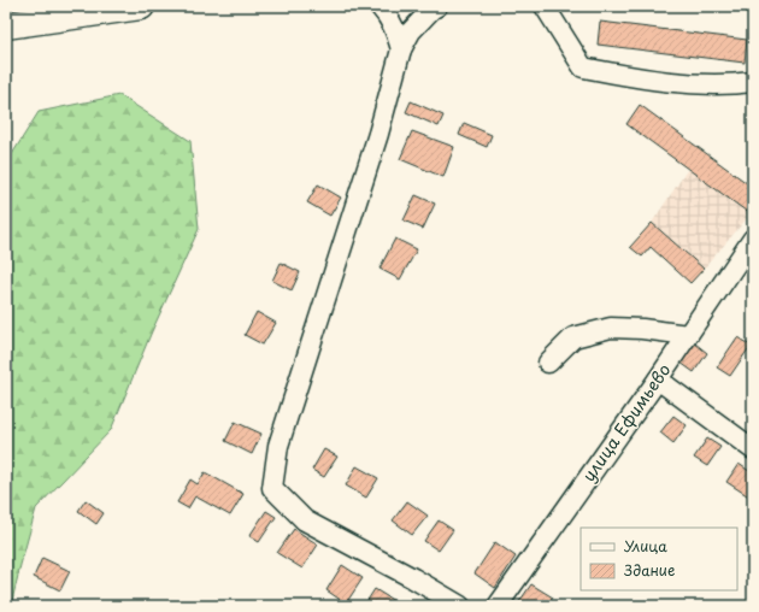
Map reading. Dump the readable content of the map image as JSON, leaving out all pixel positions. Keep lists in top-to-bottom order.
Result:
{
  "streets": {
    "street": ["улица Ефимьево"]
  },
  "legend": ["Улица", "Здание"]
}
